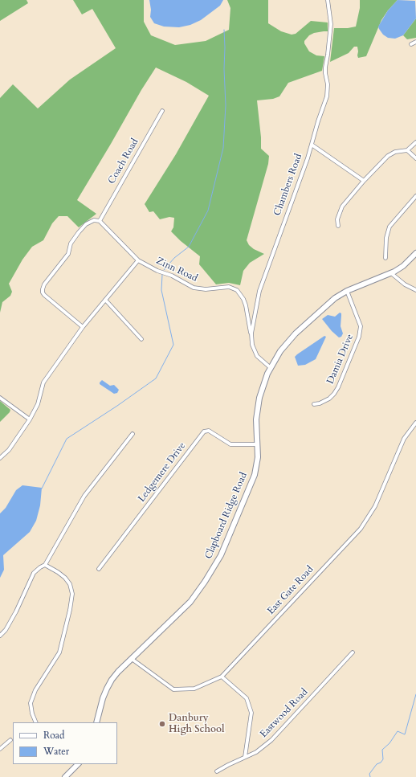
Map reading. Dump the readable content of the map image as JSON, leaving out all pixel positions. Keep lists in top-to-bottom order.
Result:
{
  "streets": {
    "main road": ["Clapboard Ridge Road"],
    "street": [
      "Coach Road",
      "Chambers Road",
      "Zinn Road",
      "Damia Drive",
      "Ledgemere Drive",
      "East Gate Road",
      "Eastwood Road"
    ]
  },
  "crossings": [
    ["Coach Road", "Zinn Road"],
    ["Chambers Road", "Zinn Road"],
    ["Chambers Road", "Clapboard Ridge Road"],
    ["Damia Drive", "Clapboard Ridge Road"],
    ["Ledgemere Drive", "Clapboard Ridge Road"],
    ["Clapboard Ridge Road", "East Gate Road"]
  ],
  "places": ["Danbury High School"],
  "legend": ["Road", "Water"]
}
